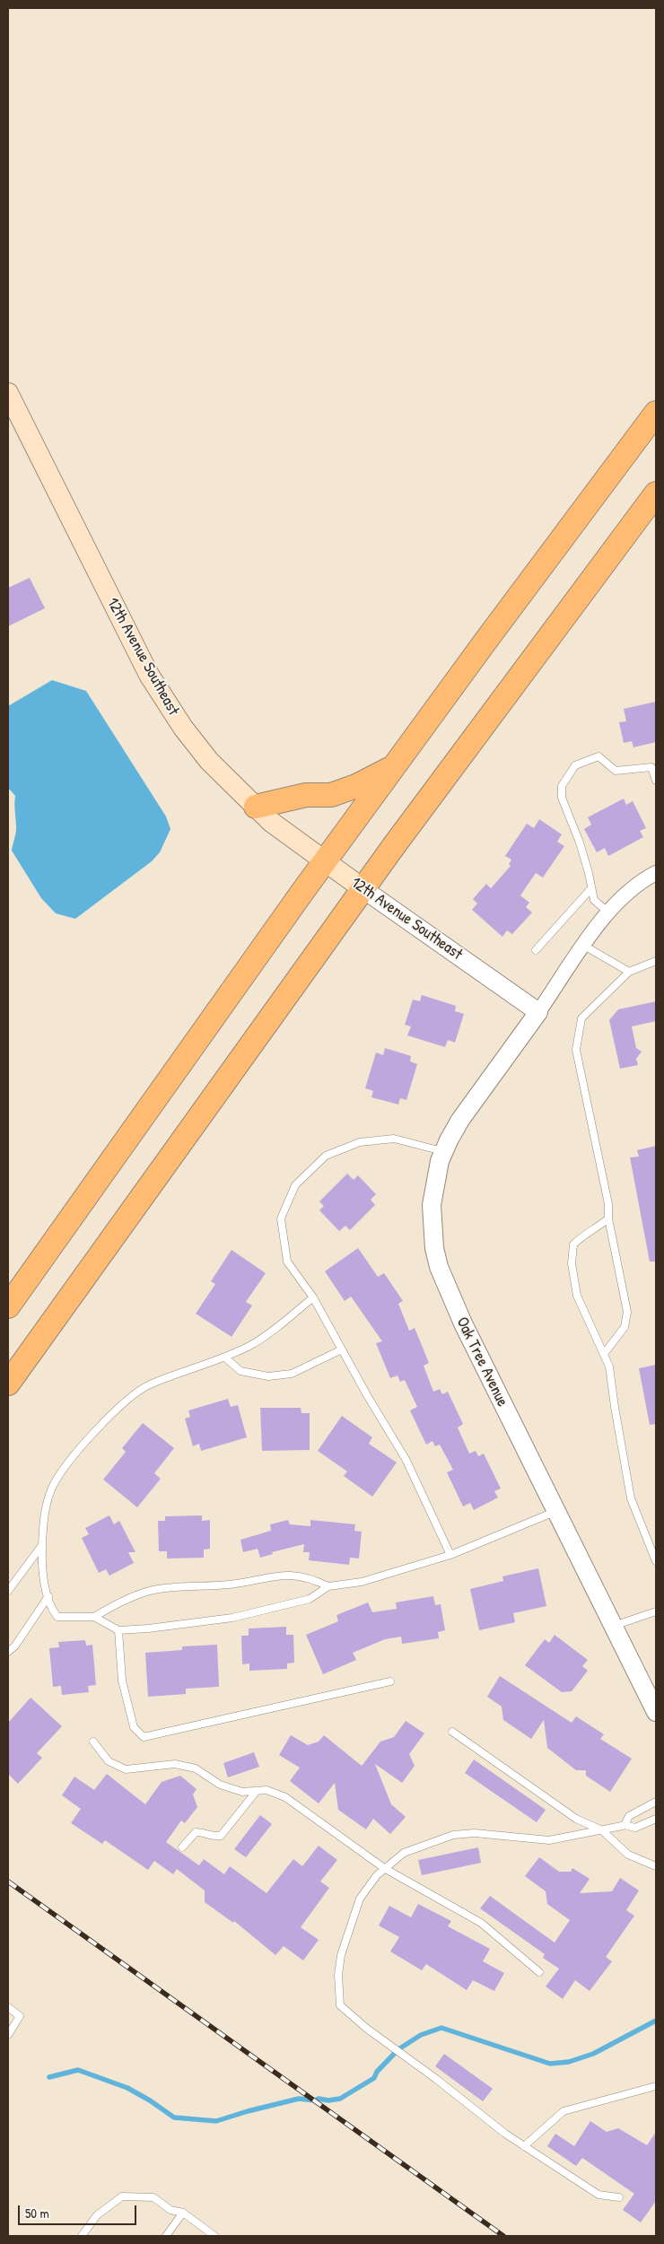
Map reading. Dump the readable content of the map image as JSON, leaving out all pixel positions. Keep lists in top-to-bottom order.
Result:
{
  "streets": {
    "main road": ["12th Avenue Southeast"],
    "street": ["Oak Tree Avenue"]
  },
  "crossings": [
    ["12th Avenue Southeast", "Oak Tree Avenue"]
  ],
  "scale_bar": "50 m"
}
